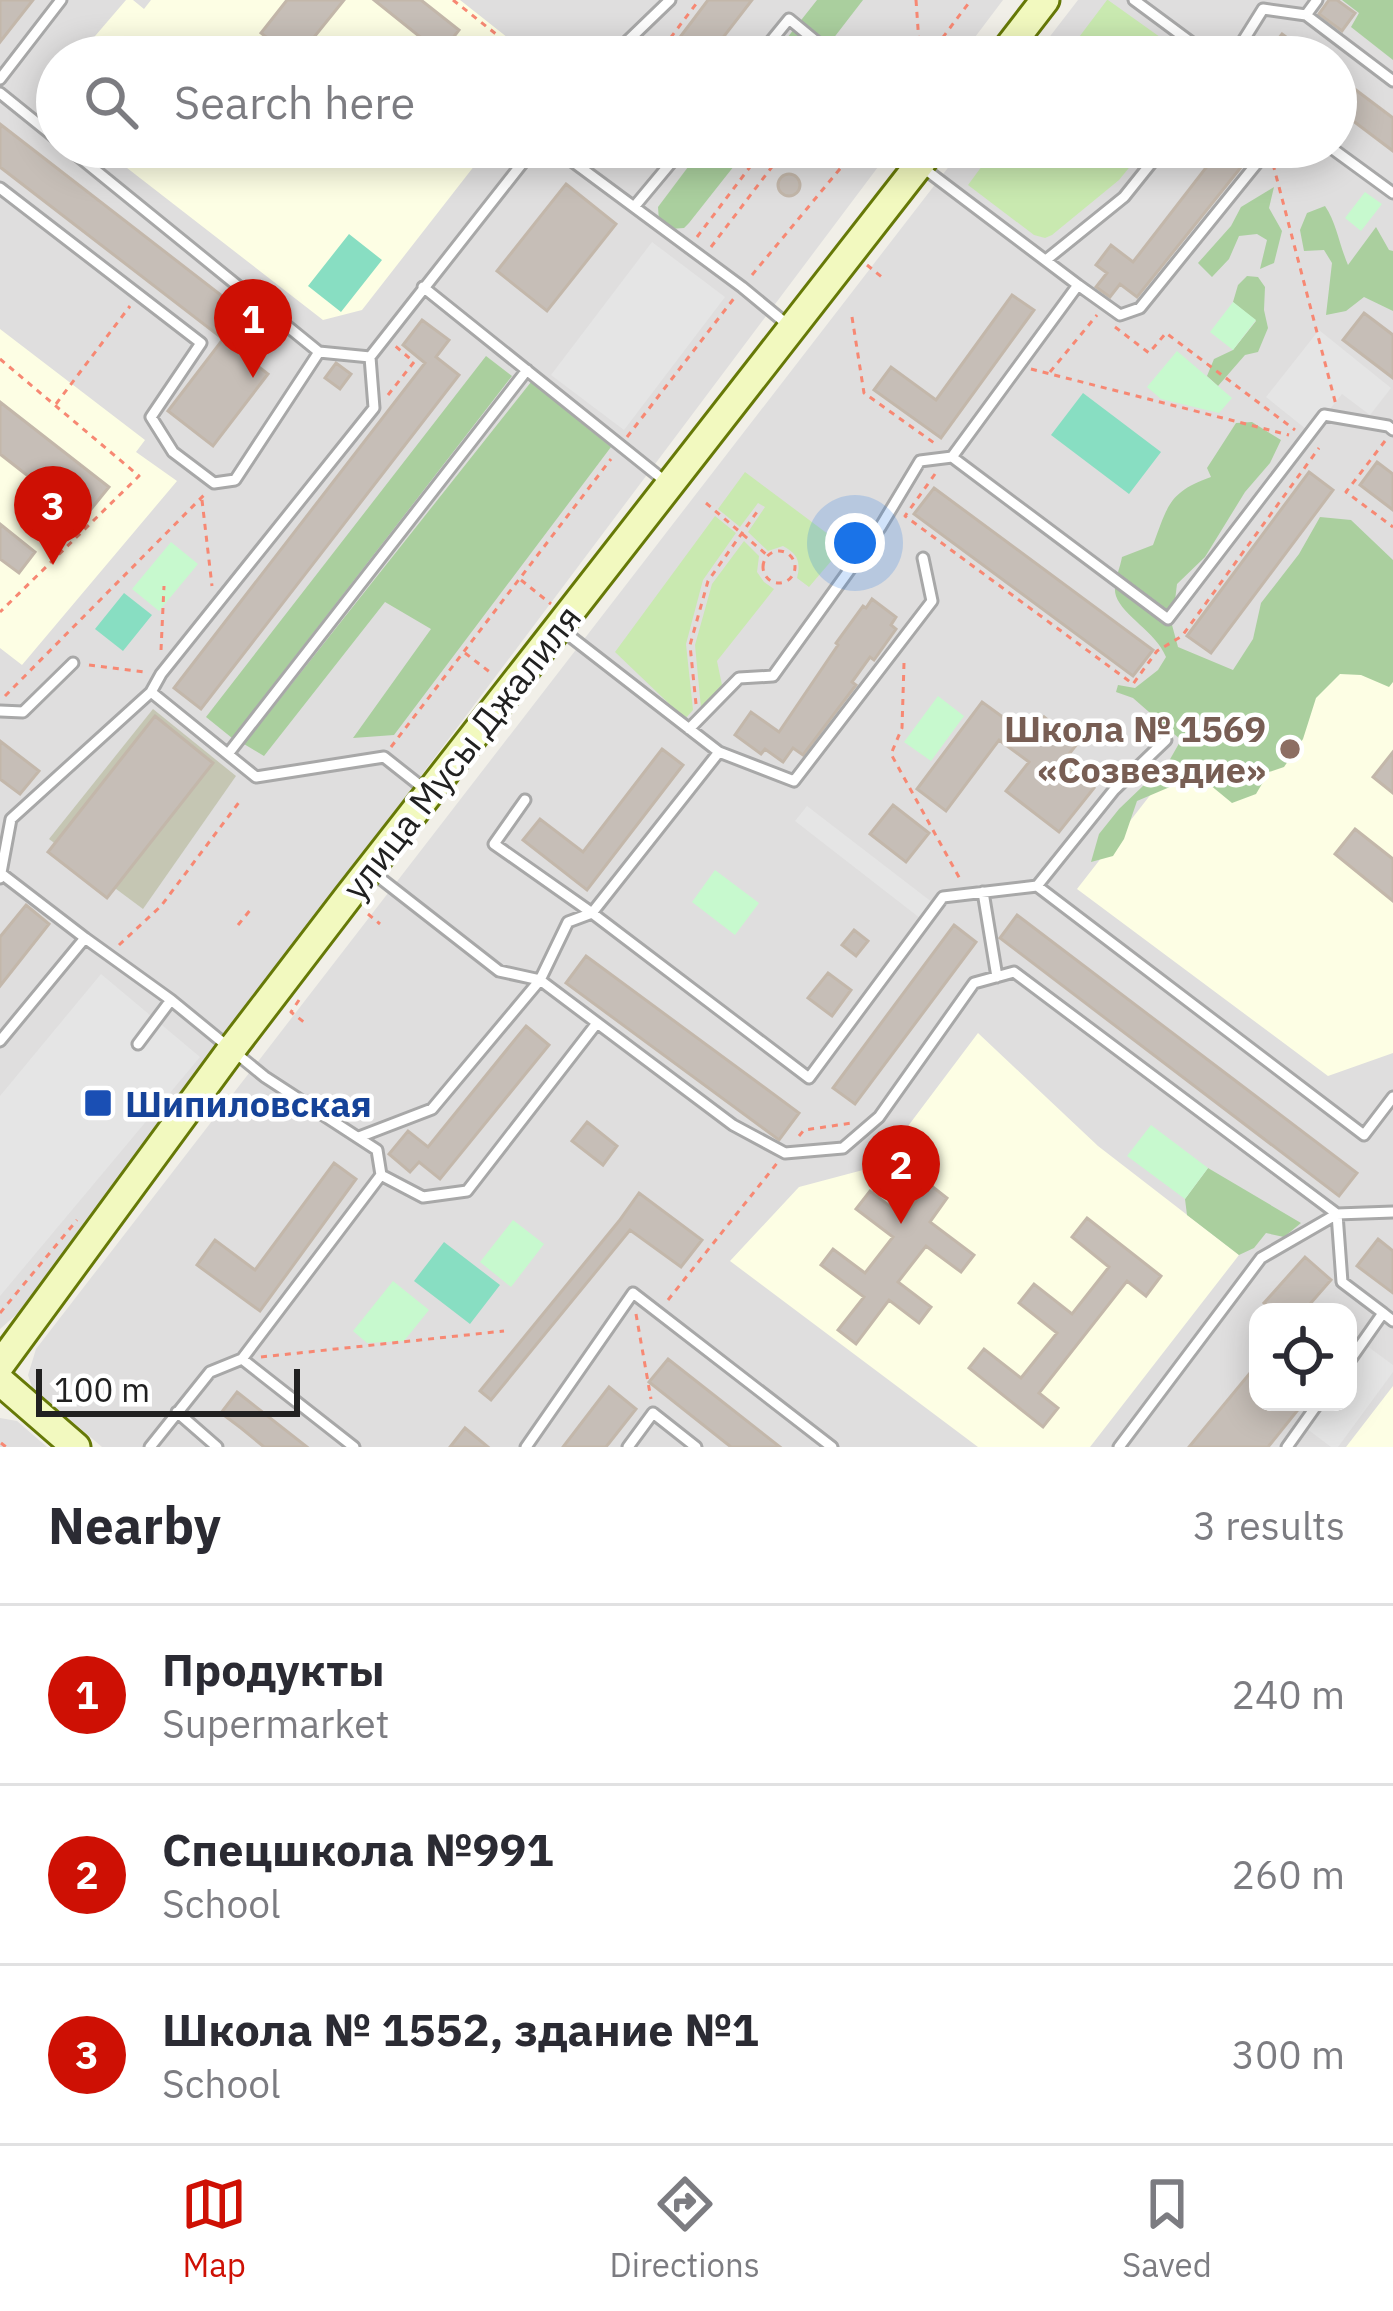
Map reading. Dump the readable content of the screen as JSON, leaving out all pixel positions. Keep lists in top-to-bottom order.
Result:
{
  "streets": {
    "main road": ["улица Мусы Джалиля"]
  },
  "places": {
    "other": ["Школа № 1569 «Созвездие»"],
    "transit": ["Шипиловская"]
  },
  "scale_bar": "100 m",
  "page": {
    "search": "Search here",
    "pins": ["1", "3", "2"],
    "scale": "100 m",
    "heading": ["Nearby", "3 results"],
    "list": [
      {
        "mark": "1",
        "name": "Продукты",
        "note": "Supermarket",
        "value": "240 m"
      },
      {
        "mark": "2",
        "name": "Спецшкола №991",
        "note": "School",
        "value": "260 m"
      },
      {
        "mark": "3",
        "name": "Школа № 1552, здание №1",
        "note": "School",
        "value": "300 m"
      }
    ],
    "nav": ["Map", "Directions", "Saved"]
  }
}
